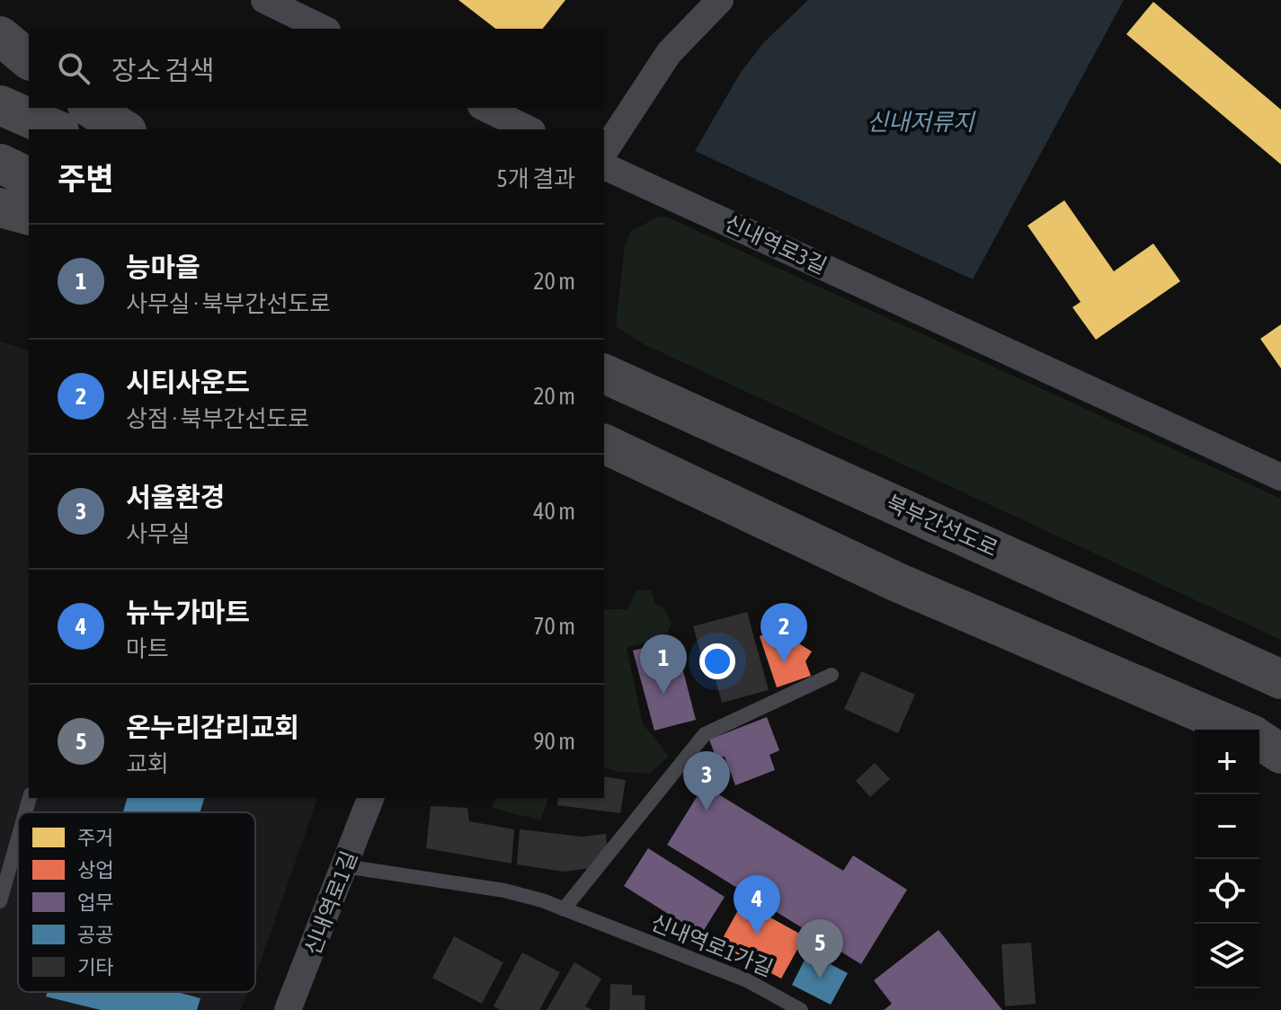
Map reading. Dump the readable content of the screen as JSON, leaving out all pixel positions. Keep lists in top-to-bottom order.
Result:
{
  "streets": {
    "highway": ["북부간선도로"],
    "street": ["신내역로3길", "신내역로1길"],
    "lane": ["신내역로1가길"]
  },
  "crossings": [
    ["신내역로1길", "신내역로1가길"]
  ],
  "water": ["신내저류지"],
  "legend": [
    "주거",
    "상업",
    "업무",
    "공공",
    "기타"
  ],
  "page": {
    "search": "장소 검색",
    "heading": ["주변", "5개 결과"],
    "list": [
      {
        "mark": "1",
        "name": "능마을",
        "note": "사무실 · 북부간선도로",
        "value": "20 m"
      },
      {
        "mark": "2",
        "name": "시티사운드",
        "note": "상점 · 북부간선도로",
        "value": "20 m"
      },
      {
        "mark": "3",
        "name": "서울환경",
        "note": "사무실",
        "value": "40 m"
      },
      {
        "mark": "4",
        "name": "뉴누가마트",
        "note": "마트",
        "value": "70 m"
      },
      {
        "mark": "5",
        "name": "온누리감리교회",
        "note": "교회",
        "value": "90 m"
      }
    ],
    "pins": [
      "2",
      "1",
      "3",
      "4",
      "5"
    ],
    "map_buttons": ["+", "−"]
  }
}
